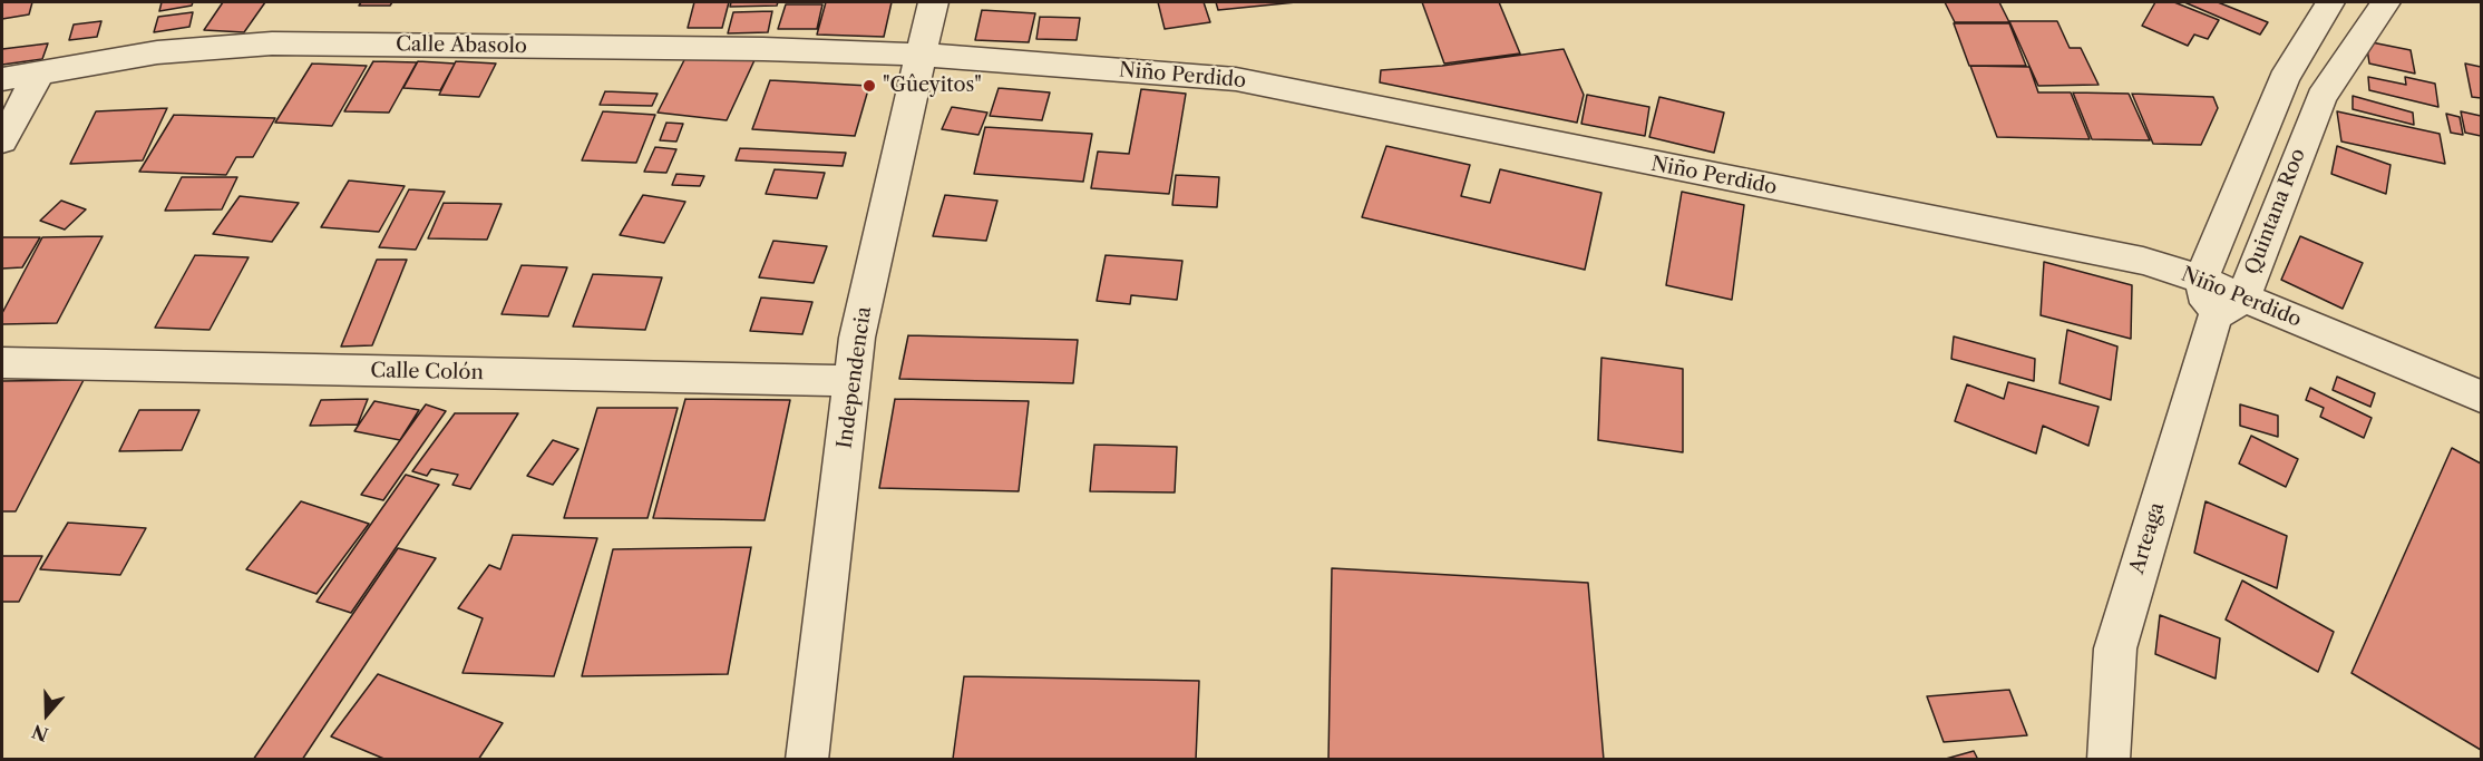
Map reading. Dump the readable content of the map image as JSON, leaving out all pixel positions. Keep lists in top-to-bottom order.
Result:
{
  "streets": {
    "street": [
      "Calle Abasolo",
      "Niño Perdido",
      "Quintana Roo",
      "Calle Colón",
      "Independencia",
      "Arteaga"
    ]
  },
  "crossings": [
    ["Calle Abasolo", "Niño Perdido"],
    ["Calle Abasolo", "Independencia"],
    ["Niño Perdido", "Quintana Roo"],
    ["Niño Perdido", "Independencia"],
    ["Quintana Roo", "Arteaga"],
    ["Calle Colón", "Independencia"]
  ],
  "places": ["\"Gûeyitos\""],
  "north": "bottom"
}
